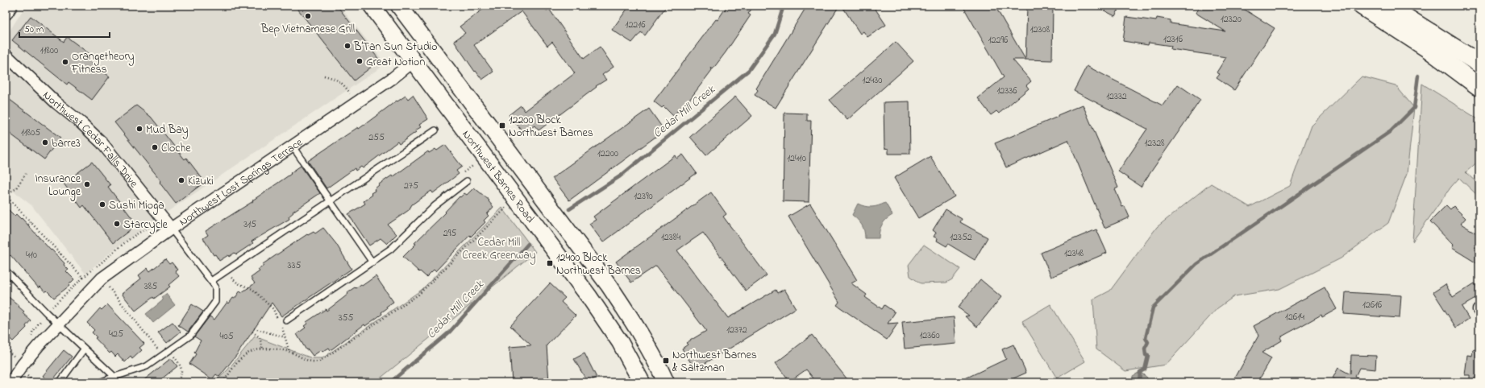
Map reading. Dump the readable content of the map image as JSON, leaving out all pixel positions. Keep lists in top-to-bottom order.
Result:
{
  "streets": {
    "main road": ["Northwest Barnes Road"],
    "street": ["Northwest Cedar Falls Drive", "Northwest Lost Springs Terrace"]
  },
  "crossings": [
    ["Northwest Cedar Falls Drive", "Northwest Lost Springs Terrace"],
    ["Northwest Barnes Road", "Northwest Lost Springs Terrace"]
  ],
  "water": ["Cedar Mill Creek"],
  "parks": ["Cedar Mill Creek Greenway"],
  "places": {
    "other": [
      "Bep Vietnamese Grill",
      "B’Tan Sun Studio",
      "Great Notion",
      "Orangetheory Fitness",
      "Mud Bay",
      "barre3",
      "Cloche",
      "Kizuki",
      "Insurance Lounge",
      "Sushi Mioga",
      "Starcycle"
    ],
    "transit": ["12200 Block Northwest Barnes", "12400 Block Northwest Barnes", "Northwest Barnes & Saltzman"]
  },
  "house_numbers": [
    "12320",
    "12216",
    "12308",
    "12316",
    "12296",
    "11800",
    "12430",
    "12336",
    "12332",
    "11805",
    "255",
    "12328",
    "12200",
    "12410",
    "275",
    "12390",
    "315",
    "295",
    "12384",
    "12352",
    "12348",
    "410",
    "335",
    "385",
    "12616",
    "12614",
    "355",
    "12372",
    "425",
    "12360",
    "405"
  ],
  "scale_bar": "50 m"
}
